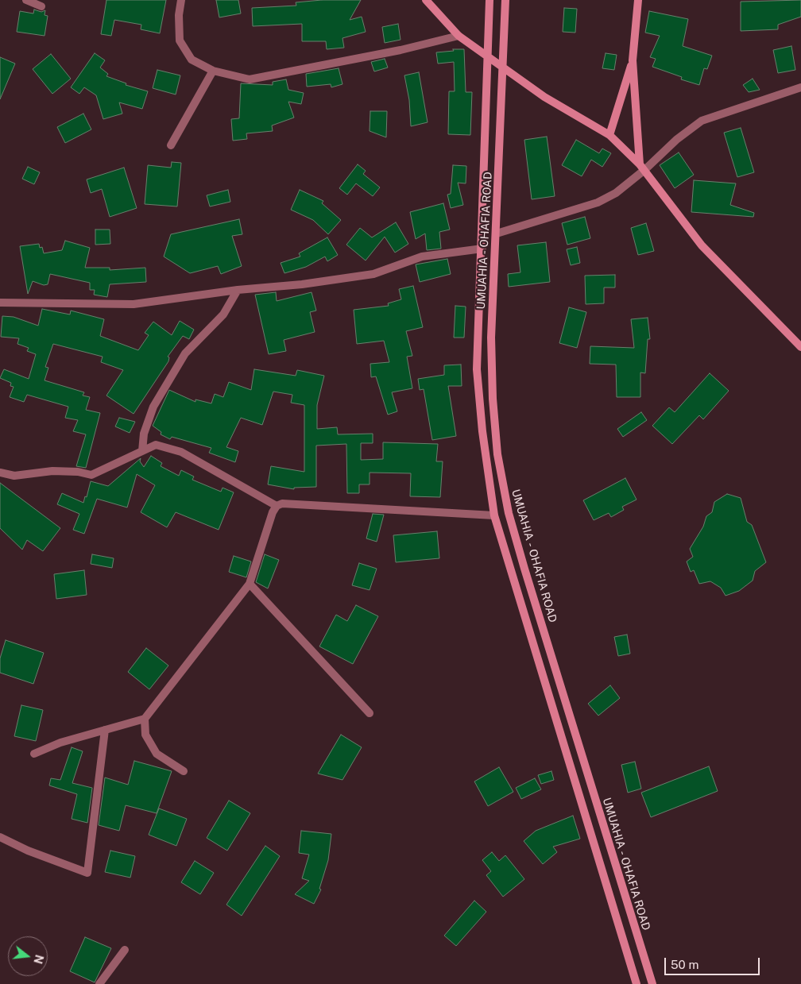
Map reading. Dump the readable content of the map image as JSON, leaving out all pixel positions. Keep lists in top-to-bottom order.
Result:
{
  "streets": {
    "main road": ["UMUAHIA - OHAFIA ROAD"]
  },
  "scale_bar": "50 m",
  "north": "right"
}
